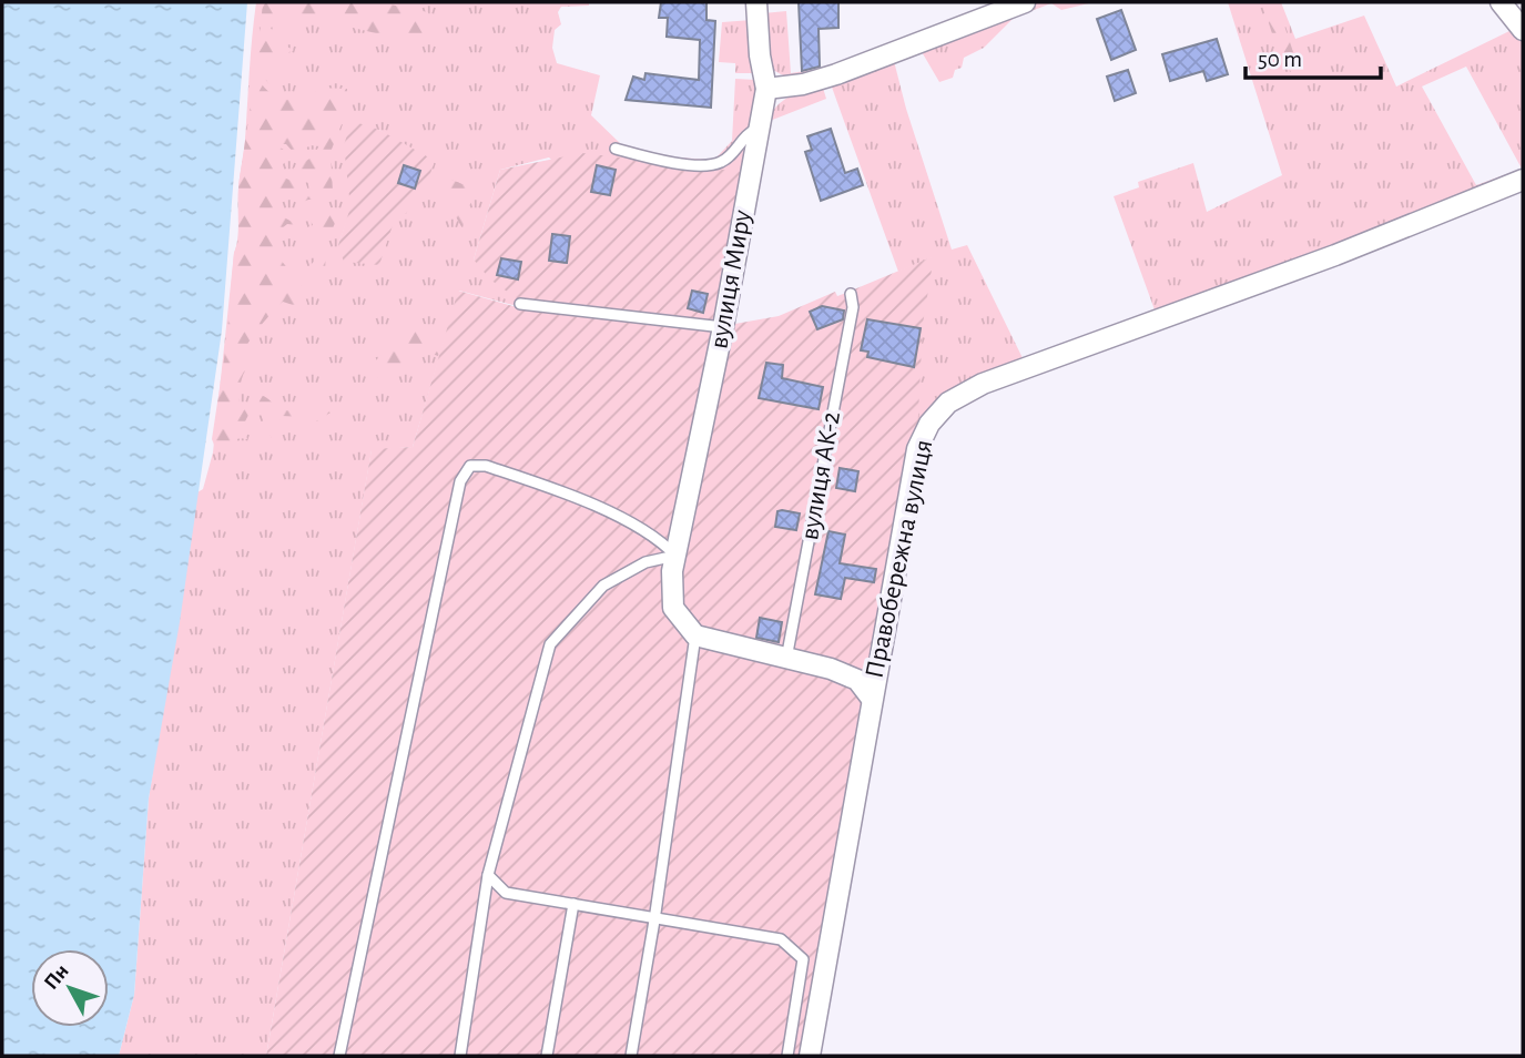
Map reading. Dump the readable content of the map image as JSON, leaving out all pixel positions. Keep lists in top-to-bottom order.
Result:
{
  "streets": {
    "street": ["вулиця Миру", "Правобережна вулиця"],
    "lane": ["вулиця АК-2"]
  },
  "scale_bar": "50 m",
  "north": "top left"
}
